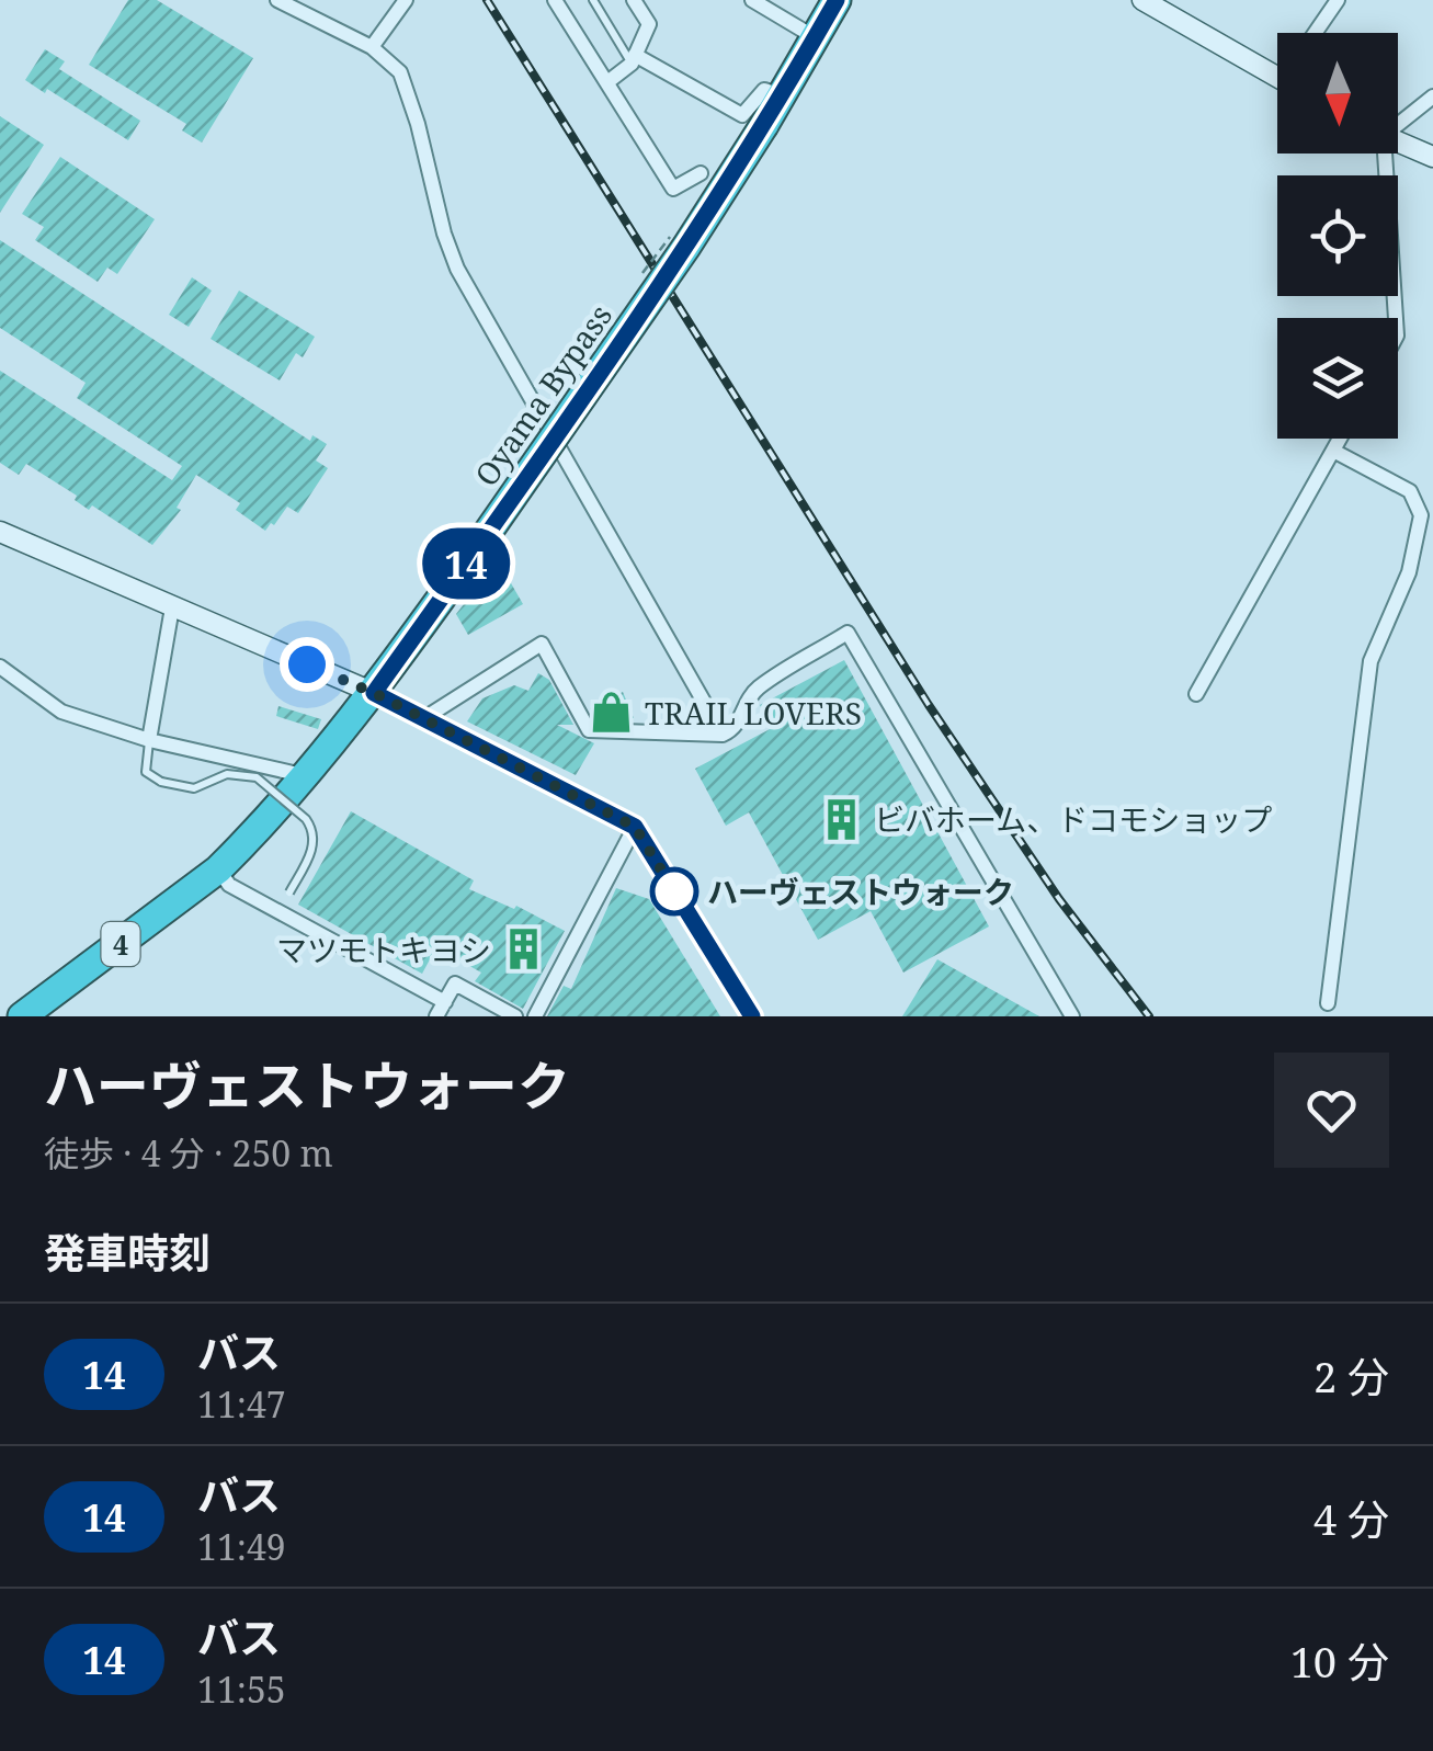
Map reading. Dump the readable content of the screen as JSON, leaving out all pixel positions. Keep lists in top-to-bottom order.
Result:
{
  "streets": {
    "highway": ["Oyama Bypass", "4"]
  },
  "places": {
    "shop": ["TRAIL LOVERS"],
    "building": ["ビバホーム、ドコモショップ", "マツモトキヨシ"],
    "other": ["ハーヴェストウォーク"]
  },
  "lines": ["bus line 14"],
  "north": "bottom",
  "page": {
    "on_map": "14",
    "heading": [
      ["ハーヴェストウォーク", "徒歩 · 4 分 · 250 m"],
      "発車時刻"
    ],
    "list": [
      {
        "mark": "14",
        "name": "バス",
        "note": "11:47",
        "value": "2 分"
      },
      {
        "mark": "14",
        "name": "バス",
        "note": "11:49",
        "value": "4 分"
      },
      {
        "mark": "14",
        "name": "バス",
        "note": "11:55",
        "value": "10 分"
      }
    ]
  }
}
